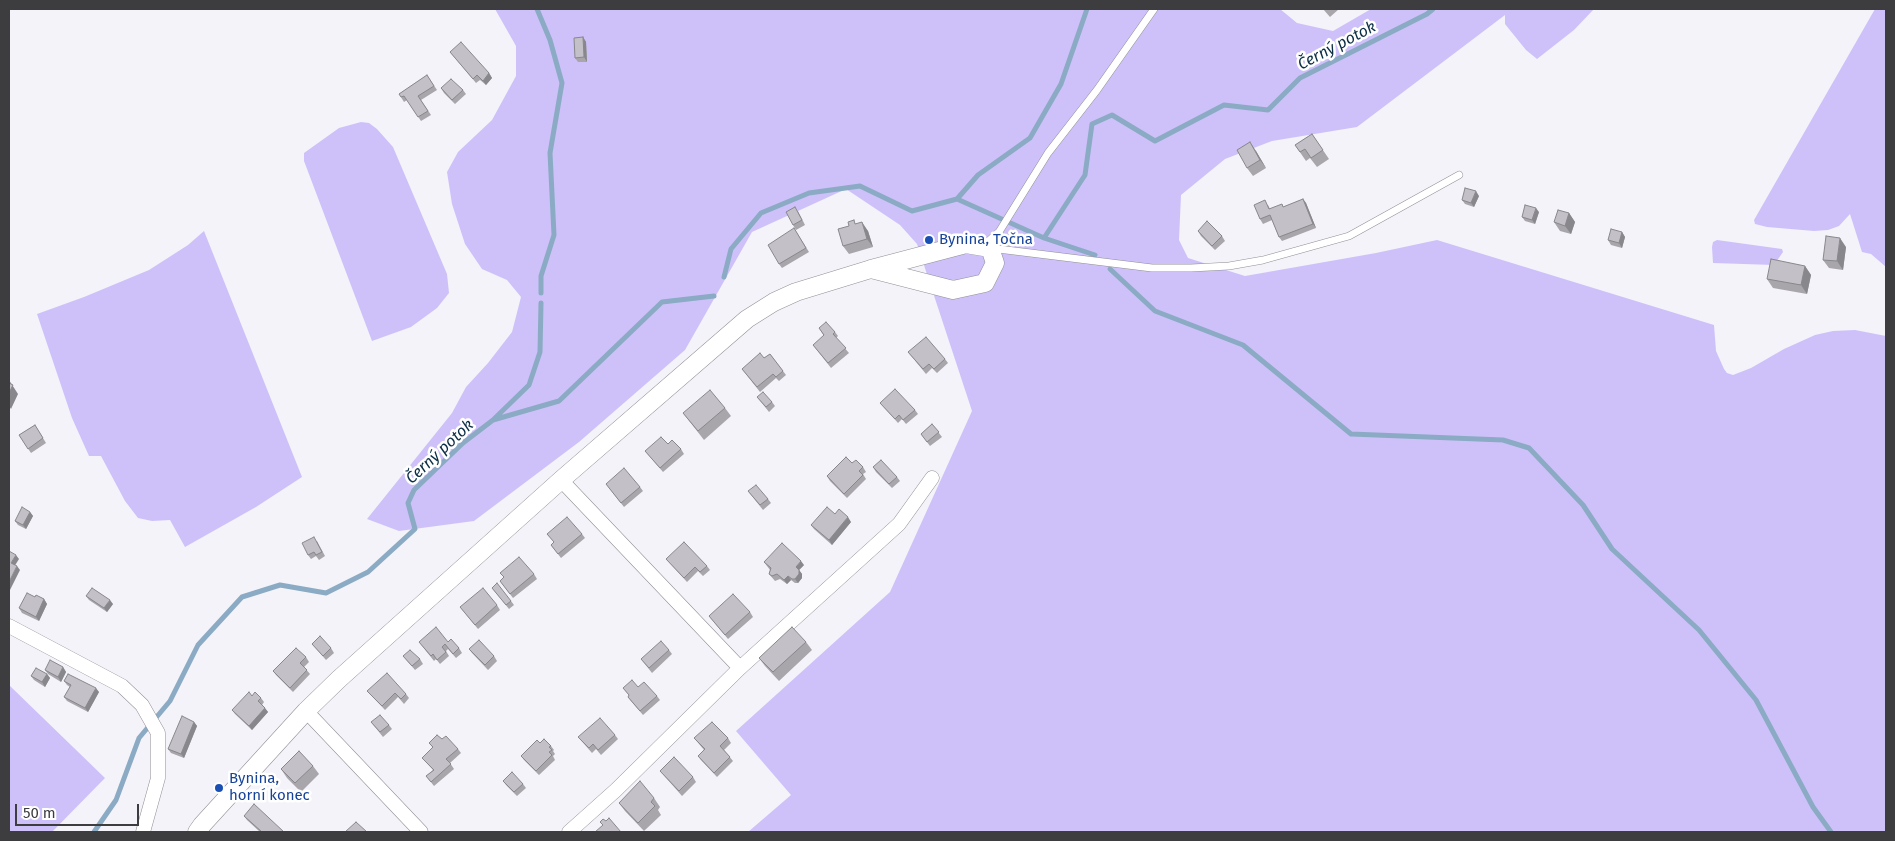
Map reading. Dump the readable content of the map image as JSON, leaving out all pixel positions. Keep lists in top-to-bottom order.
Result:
{
  "water": ["Černý potok"],
  "places": ["Bynina, Točna", "Bynina, horní konec"],
  "scale_bar": "50 m"
}
